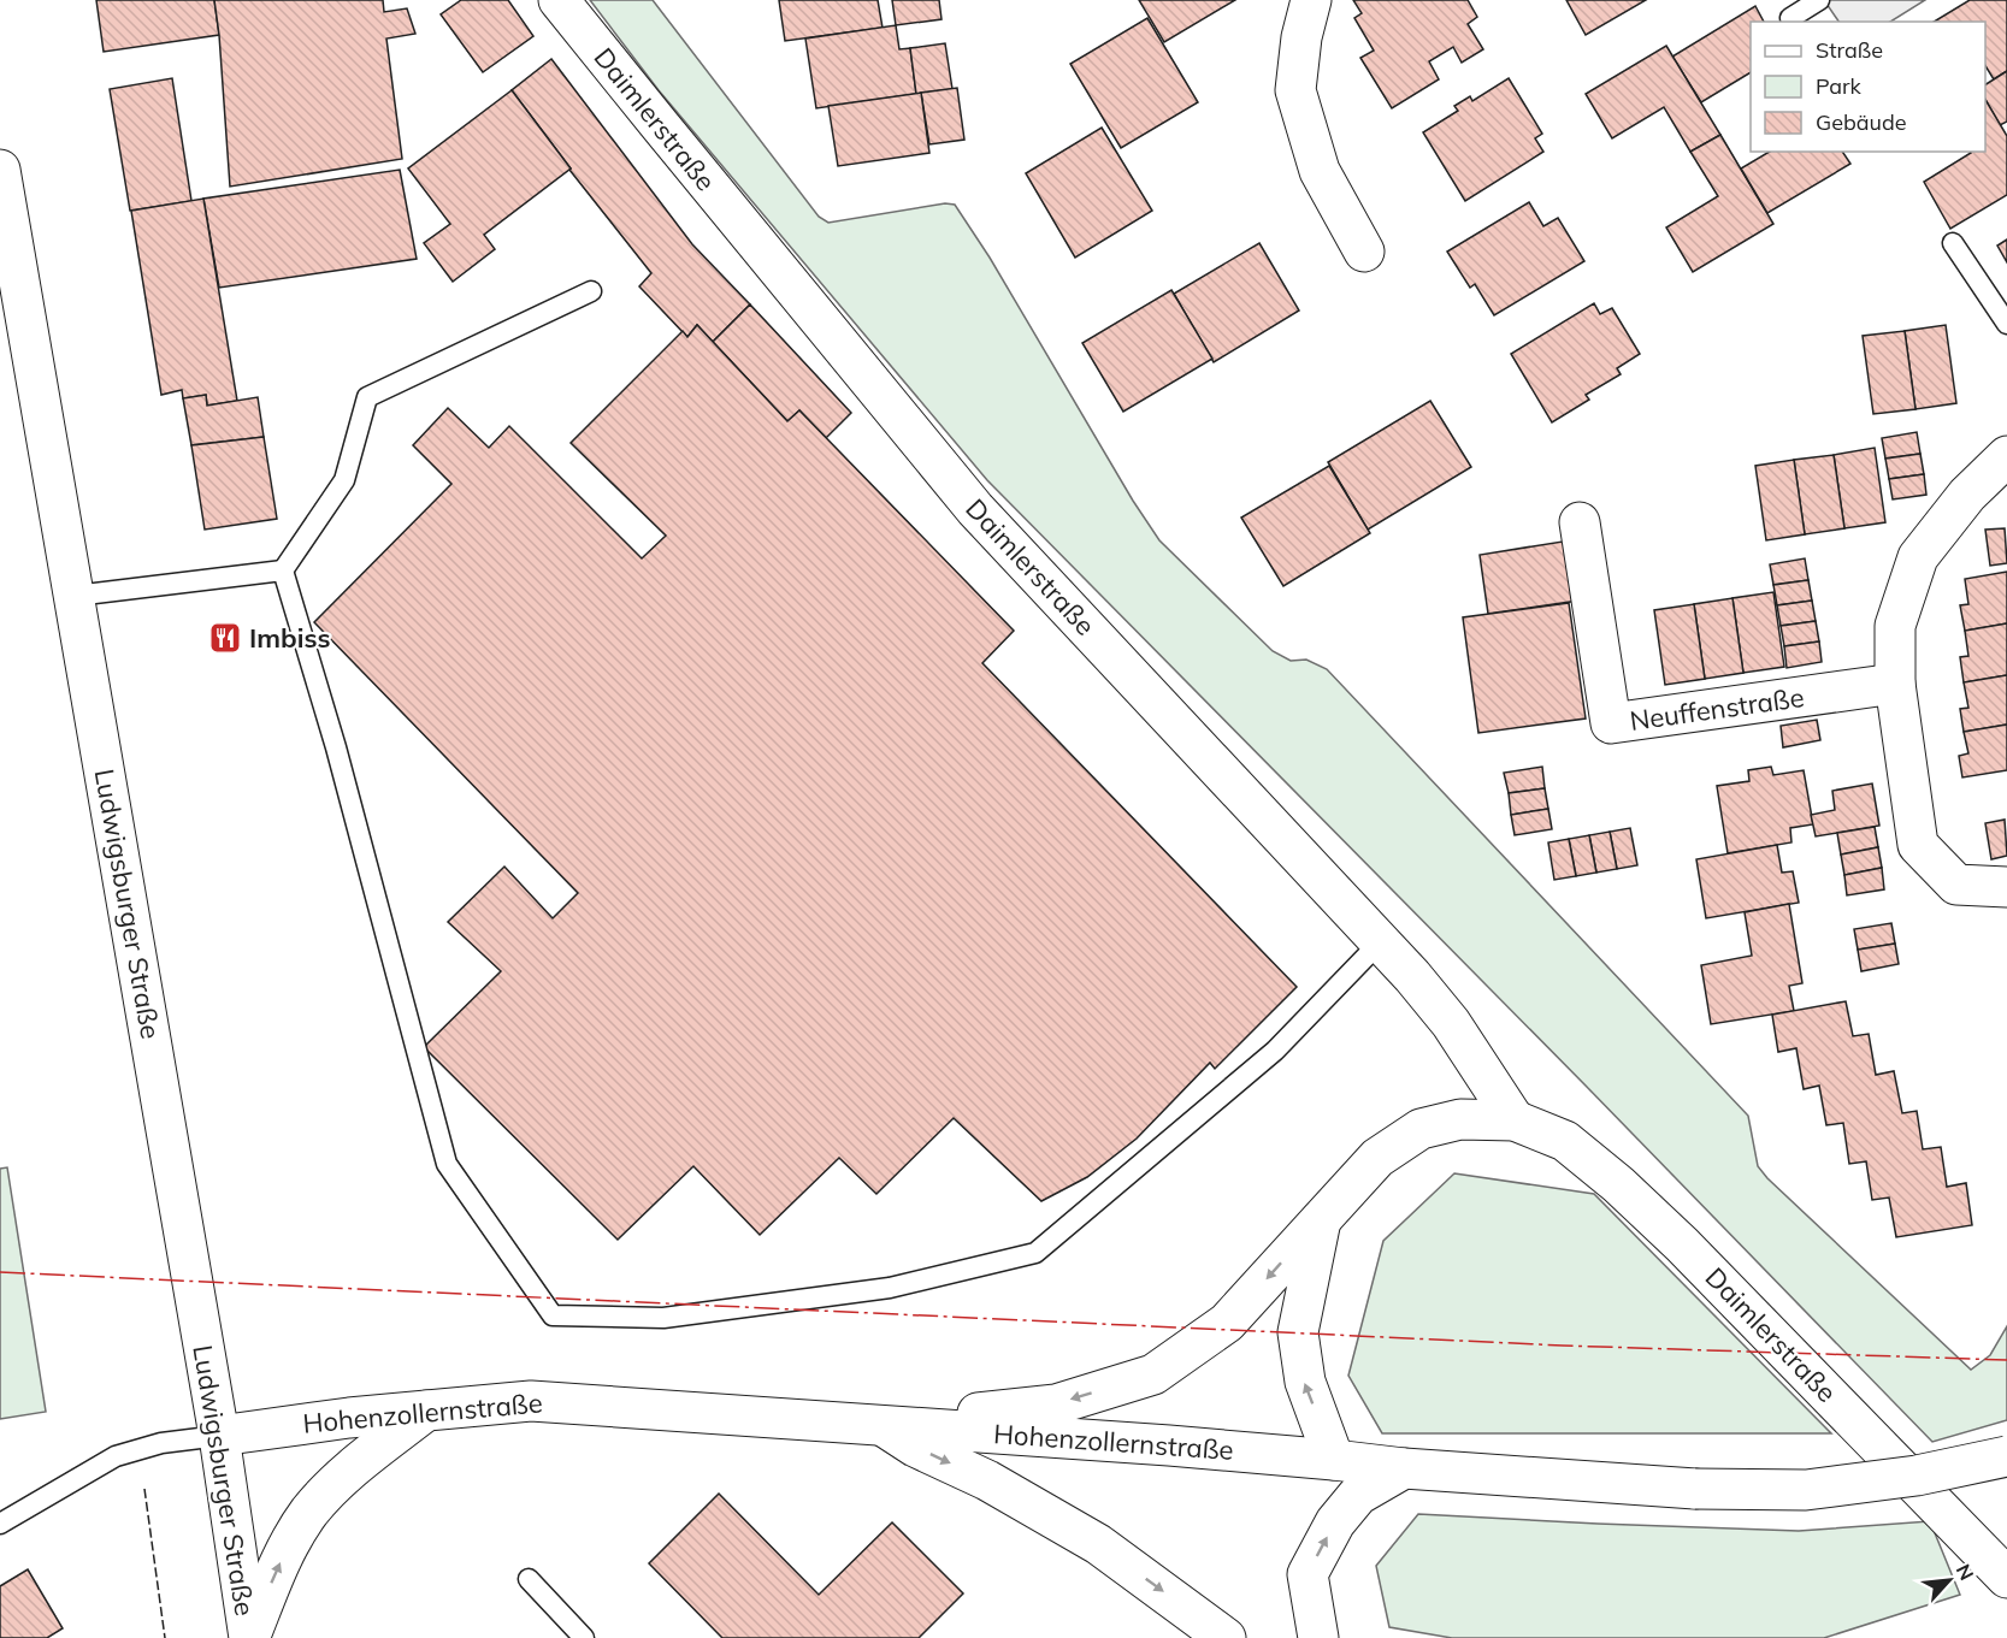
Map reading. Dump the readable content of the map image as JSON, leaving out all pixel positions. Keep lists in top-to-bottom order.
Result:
{
  "streets": {
    "street": [
      "Daimlerstraße",
      "Neuffenstraße",
      "Ludwigsburger Straße",
      "Hohenzollernstraße"
    ]
  },
  "crossings": [
    ["Daimlerstraße", "Hohenzollernstraße"],
    ["Ludwigsburger Straße", "Hohenzollernstraße"]
  ],
  "places": {
    "restaurant": ["Imbiss"]
  },
  "legend": ["Straße", "Park", "Gebäude"],
  "north": "top right"
}
